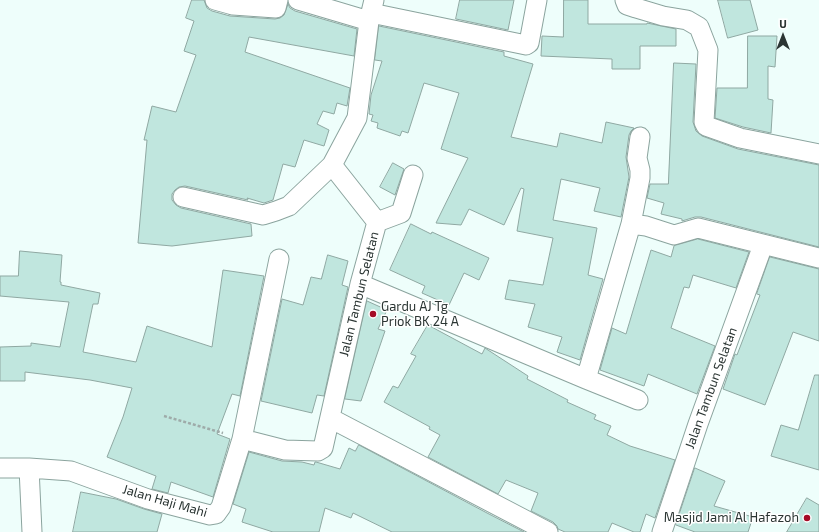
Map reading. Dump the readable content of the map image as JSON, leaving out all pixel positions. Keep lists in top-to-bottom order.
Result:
{
  "streets": {
    "street": ["Jalan Tambun Selatan", "Jalan Haji Mahi"]
  },
  "crossings": [
    ["Jalan Tambun Selatan", "Jalan Haji Mahi"]
  ],
  "places": ["Gardu AJ Tg Priok BK 24 A", "Masjid Jami Al Hafazoh"],
  "north": "top"
}
